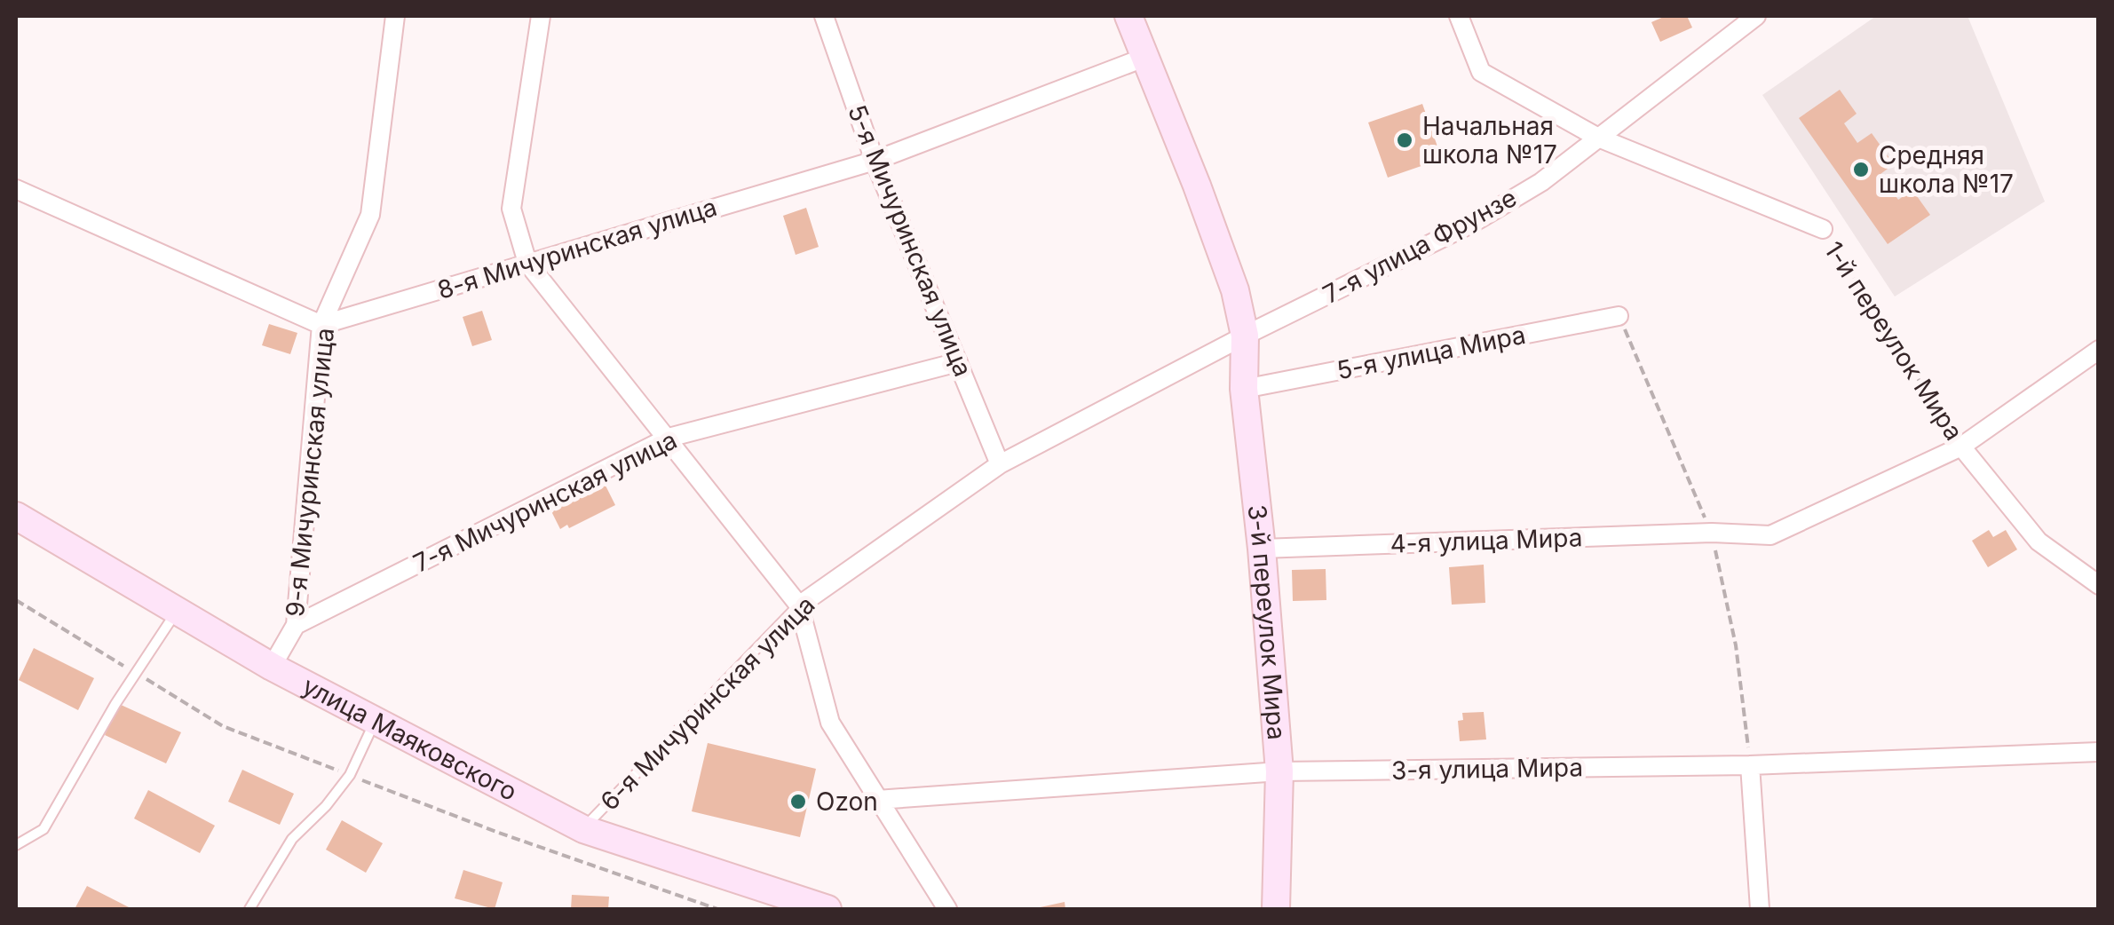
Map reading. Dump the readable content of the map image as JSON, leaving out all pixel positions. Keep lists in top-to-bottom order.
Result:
{
  "streets": {
    "street": [
      "5-я Мичуринская улица",
      "7-я улица Фрунзе",
      "8-я Мичуринская улица",
      "1-й переулок Мира",
      "5-я улица Мира",
      "9-я Мичуринская улица",
      "7-я Мичуринская улица",
      "4-я улица Мира",
      "3-й переулок Мира",
      "6-я Мичуринская улица",
      "улица Маяковского",
      "3-я улица Мира"
    ]
  },
  "crossings": [
    ["5-я Мичуринская улица", "8-я Мичуринская улица"],
    ["5-я Мичуринская улица", "7-я Мичуринская улица"],
    ["5-я Мичуринская улица", "6-я Мичуринская улица"],
    ["7-я улица Фрунзе", "1-й переулок Мира"],
    ["7-я улица Фрунзе", "3-й переулок Мира"],
    ["7-я улица Фрунзе", "6-я Мичуринская улица"],
    ["8-я Мичуринская улица", "9-я Мичуринская улица"],
    ["8-я Мичуринская улица", "3-й переулок Мира"],
    ["1-й переулок Мира", "4-я улица Мира"],
    ["5-я улица Мира", "3-й переулок Мира"],
    ["9-я Мичуринская улица", "7-я Мичуринская улица"],
    ["9-я Мичуринская улица", "улица Маяковского"],
    ["4-я улица Мира", "3-й переулок Мира"],
    ["3-й переулок Мира", "6-я Мичуринская улица"],
    ["3-й переулок Мира", "3-я улица Мира"],
    ["6-я Мичуринская улица", "улица Маяковского"]
  ],
  "places": ["Начальная школа №17", "Средняя школа №17", "Ozon"]
}
